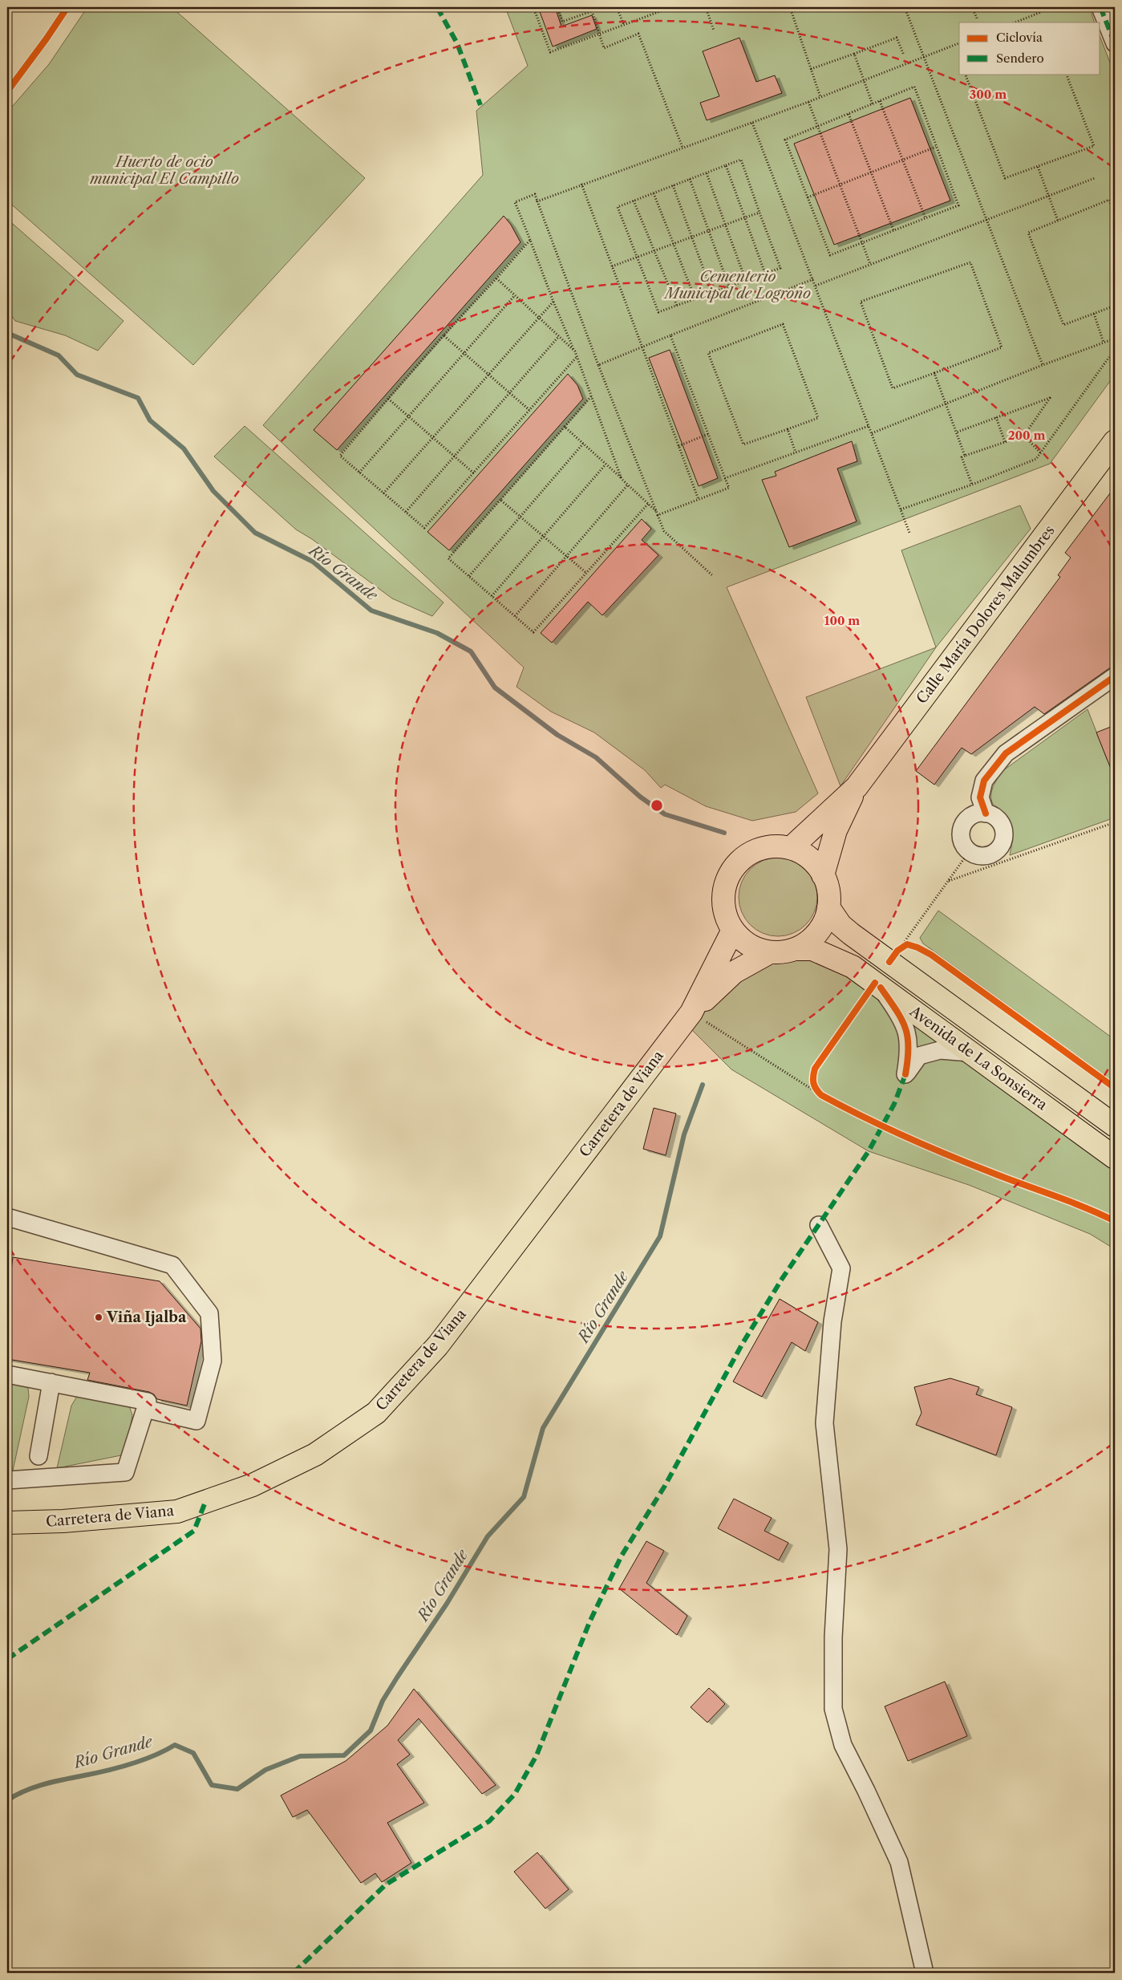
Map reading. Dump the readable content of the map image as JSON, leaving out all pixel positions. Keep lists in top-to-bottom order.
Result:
{
  "streets": {
    "main road": ["Calle María Dolores Malumbres", "Avenida de La Sonsierra", "Carretera de Viana"]
  },
  "crossings": [
    ["Calle María Dolores Malumbres", "Avenida de La Sonsierra"],
    ["Calle María Dolores Malumbres", "Carretera de Viana"],
    ["Avenida de La Sonsierra", "Carretera de Viana"]
  ],
  "water": ["Río Grande"],
  "parks": ["Huerto de ocio municipal El Campillo", "Cementerio Municipal de Logroño"],
  "places": ["Viña Ijalba"],
  "legend": ["Ciclovía", "Sendero"],
  "rings": ["300 m", "200 m", "100 m"]
}
